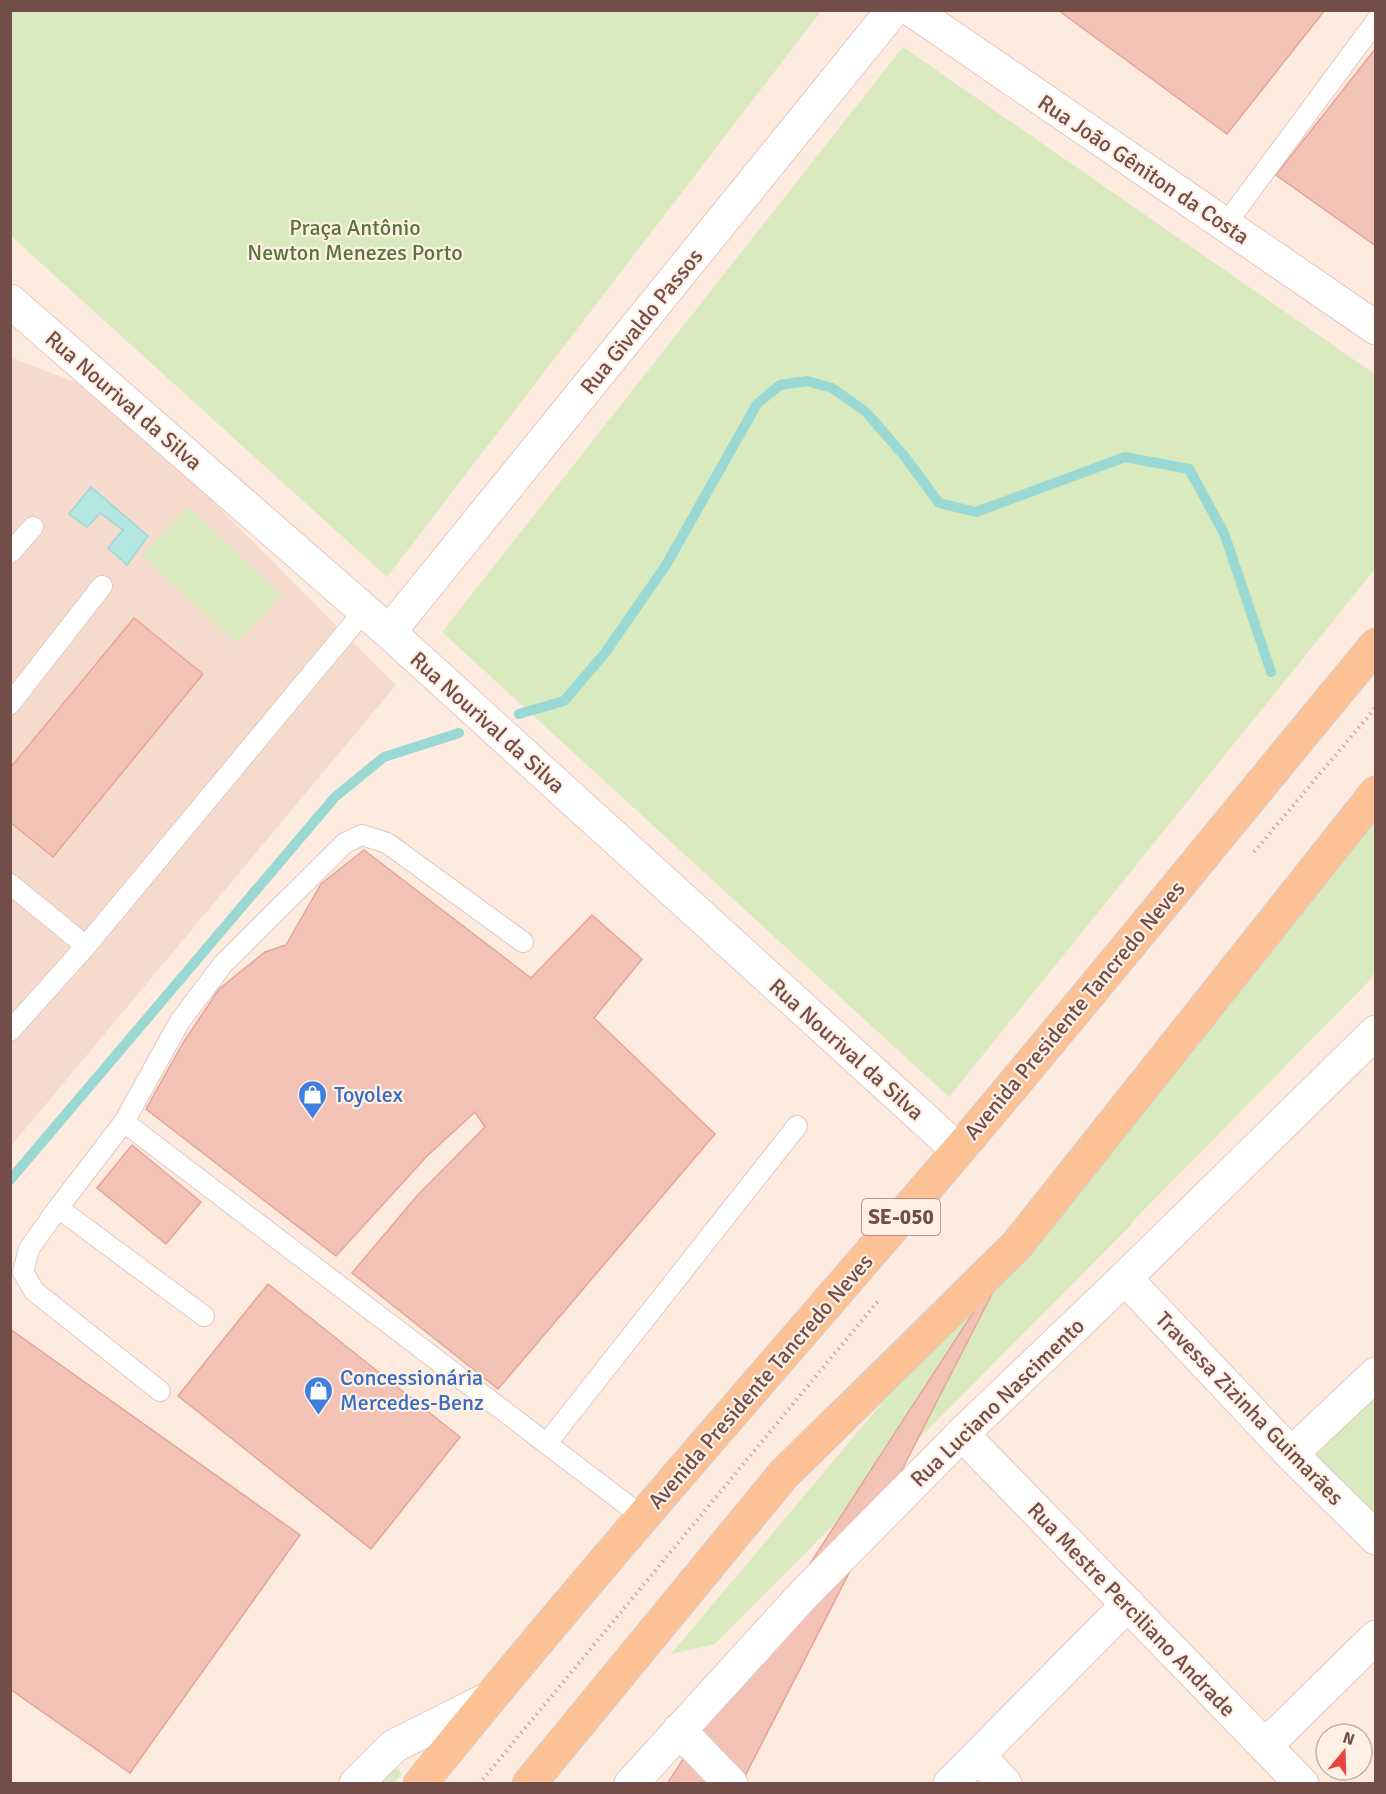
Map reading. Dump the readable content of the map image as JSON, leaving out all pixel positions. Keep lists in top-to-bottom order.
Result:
{
  "streets": {
    "main road": ["Avenida Presidente Tancredo Neves", "SE-050"],
    "street": [
      "Rua João Gêniton da Costa",
      "Rua Givaldo Passos",
      "Rua Nourival da Silva",
      "Rua Luciano Nascimento",
      "Travessa Zizinha Guimarães",
      "Rua Mestre Perciliano Andrade"
    ]
  },
  "crossings": [
    ["Rua Givaldo Passos", "Rua Nourival da Silva"],
    ["Rua Nourival da Silva", "Avenida Presidente Tancredo Neves"],
    ["Rua Luciano Nascimento", "Travessa Zizinha Guimarães"],
    ["Rua Luciano Nascimento", "Rua Mestre Perciliano Andrade"]
  ],
  "parks": ["Praça Antônio Newton Menezes Porto"],
  "places": {
    "shop": ["Toyolex", "Concessionária Mercedes-Benz"]
  },
  "north": "top"
}
